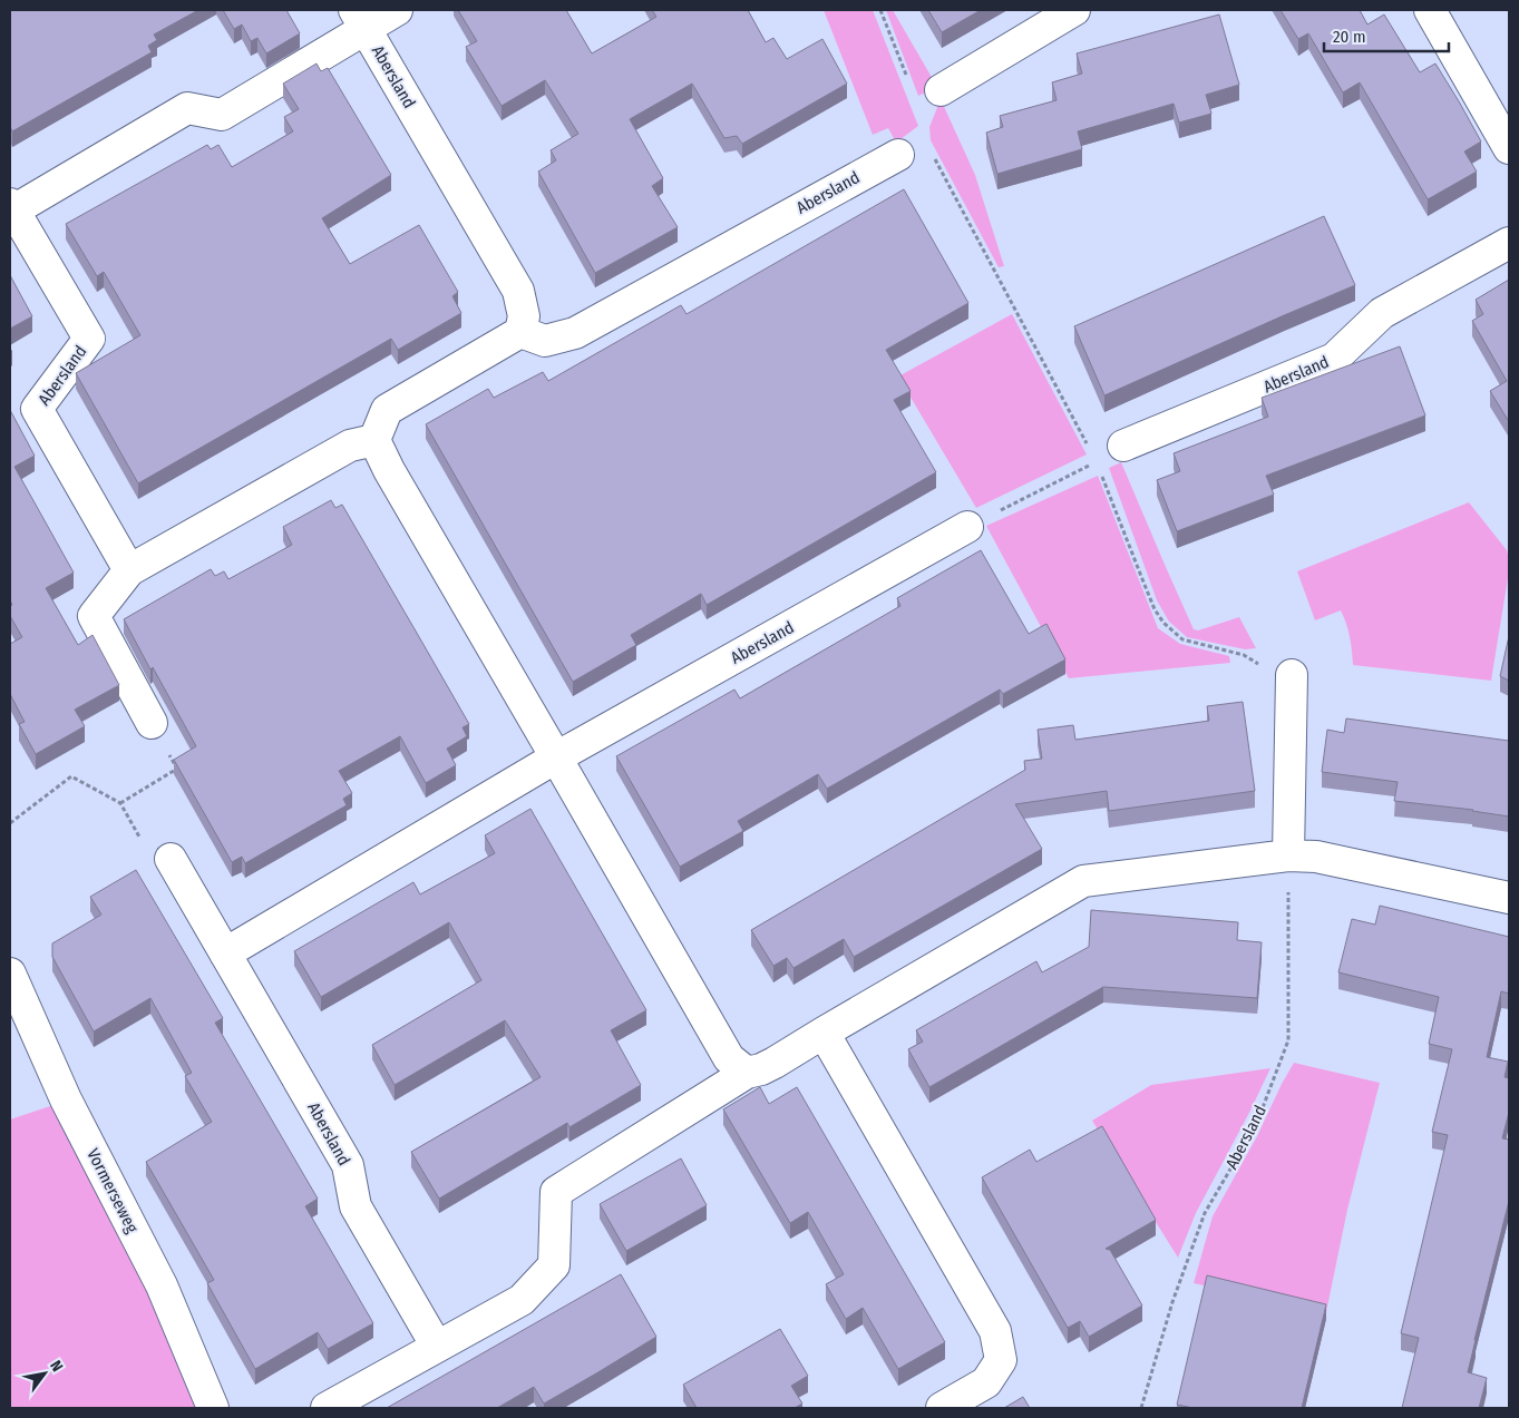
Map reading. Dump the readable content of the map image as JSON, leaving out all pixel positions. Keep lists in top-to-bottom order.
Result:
{
  "streets": {
    "street": ["Abersland", "Vormerseweg"]
  },
  "scale_bar": "20 m",
  "north": "top right"
}
